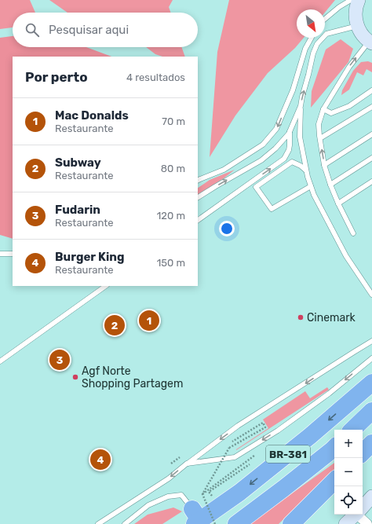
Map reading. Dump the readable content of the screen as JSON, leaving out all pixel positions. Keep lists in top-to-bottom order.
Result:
{
  "streets": {
    "highway": ["BR-381"]
  },
  "places": ["Cinemark", "Agf Norte Shopping Partagem"],
  "north": "bottom right",
  "page": {
    "search": "Pesquisar aqui",
    "heading": ["Por perto", "4 resultados"],
    "list": [
      {
        "mark": "1",
        "name": "Mac Donalds",
        "note": "Restaurante",
        "value": "70 m"
      },
      {
        "mark": "2",
        "name": "Subway",
        "note": "Restaurante",
        "value": "80 m"
      },
      {
        "mark": "3",
        "name": "Fudarin",
        "note": "Restaurante",
        "value": "120 m"
      },
      {
        "mark": "4",
        "name": "Burger King",
        "note": "Restaurante",
        "value": "150 m"
      }
    ],
    "pins": [
      "1",
      "2",
      "3",
      "4"
    ],
    "map_buttons": ["+", "−"]
  }
}
